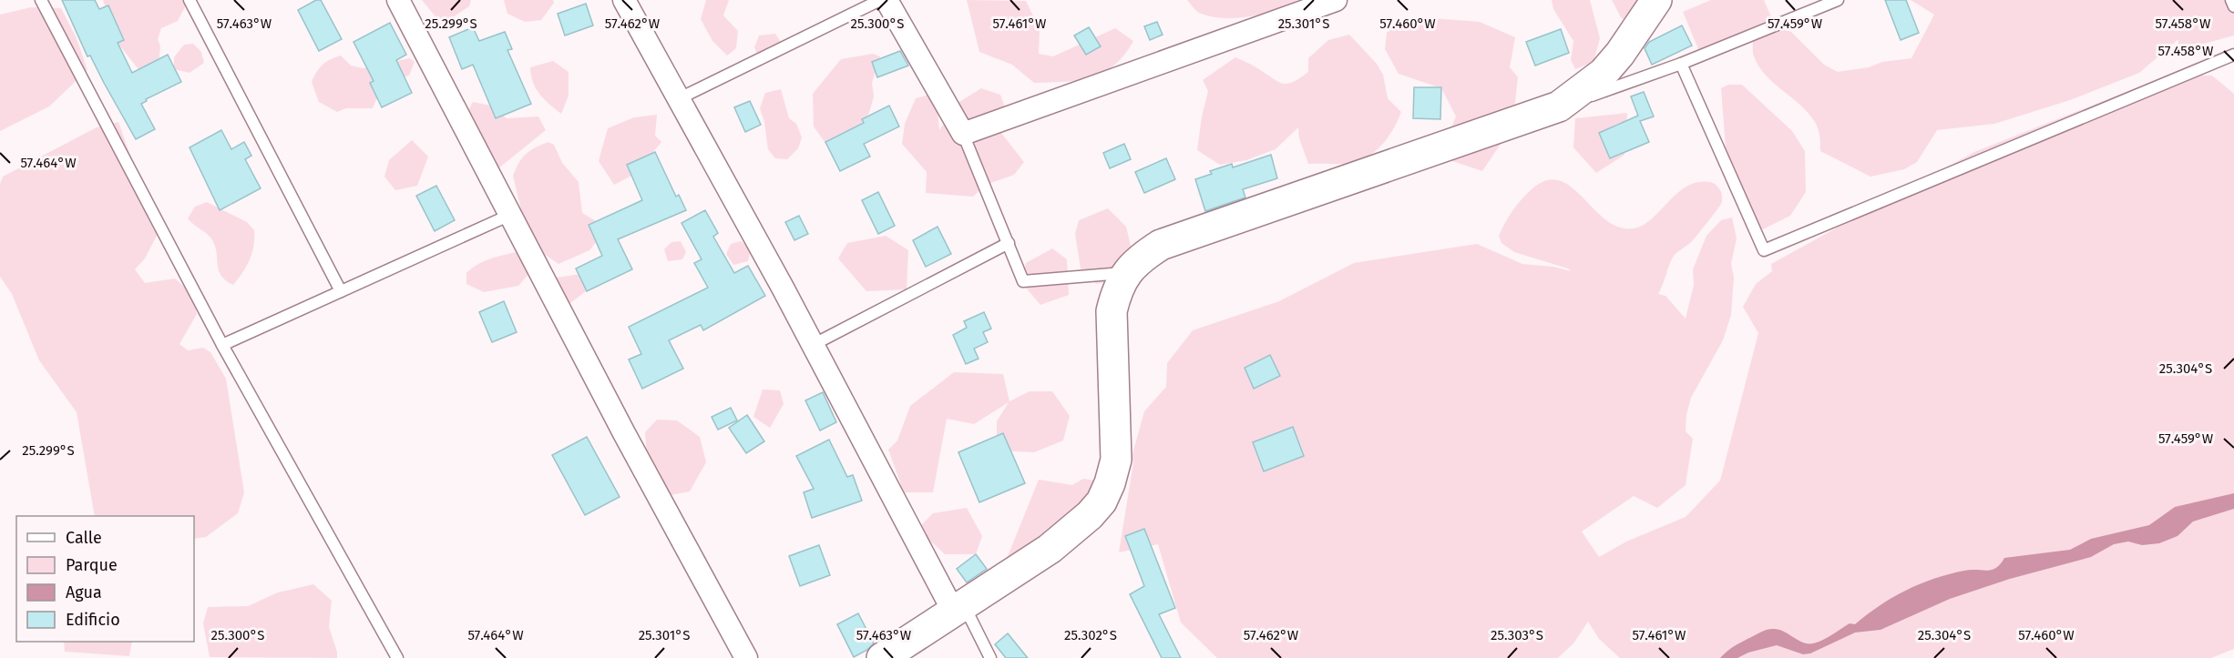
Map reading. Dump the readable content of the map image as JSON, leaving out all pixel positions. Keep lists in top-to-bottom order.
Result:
{
  "legend": [
    "Calle",
    "Parque",
    "Agua",
    "Edificio"
  ],
  "coordinates": [
    "57.463°W",
    "25.299°S",
    "57.462°W",
    "25.300°S",
    "57.461°W",
    "25.301°S",
    "57.460°W",
    "57.459°W",
    "57.458°W",
    "57.464°W",
    "25.304°S",
    "25.302°S",
    "25.303°S"
  ]
}
